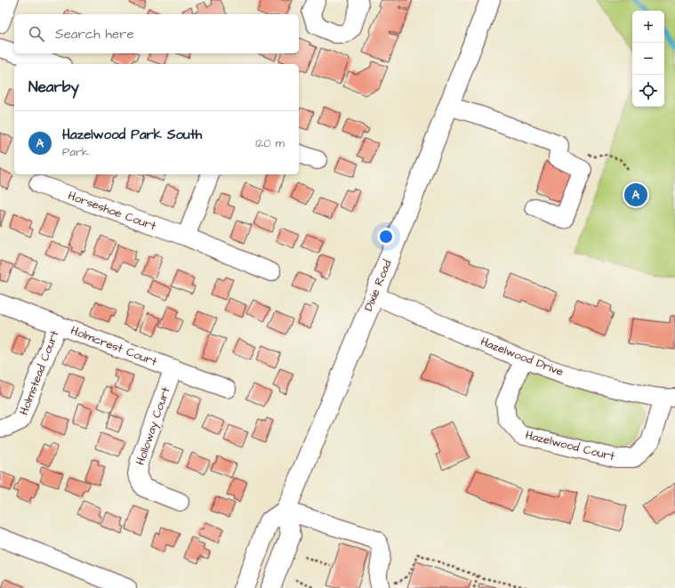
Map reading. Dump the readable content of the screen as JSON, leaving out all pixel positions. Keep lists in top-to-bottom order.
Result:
{
  "streets": {
    "main road": ["Dixie Road"],
    "street": [
      "Horseshoe Court",
      "Holmcrest Court",
      "Hazelwood Drive",
      "Holmstead Court",
      "Holloway Court",
      "Hazelwood Court"
    ]
  },
  "crossings": [
    ["Dixie Road", "Hazelwood Drive"],
    ["Holmcrest Court", "Holmstead Court"],
    ["Holmcrest Court", "Holloway Court"],
    ["Hazelwood Drive", "Hazelwood Court"]
  ],
  "page": {
    "map_buttons": ["+", "−"],
    "search": "Search here",
    "heading": "Nearby",
    "list": [
      {
        "mark": "A",
        "name": "Hazelwood Park South",
        "note": "Park",
        "value": "120 m"
      }
    ],
    "pins": "A"
  }
}
